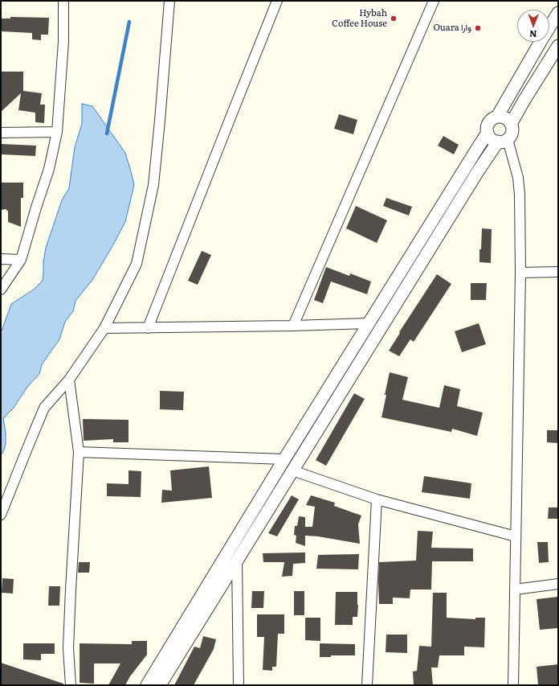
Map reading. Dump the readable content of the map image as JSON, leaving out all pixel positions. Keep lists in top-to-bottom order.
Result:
{
  "places": ["Hybah Coffee House", "Ouara وارا"],
  "north": "bottom"
}
